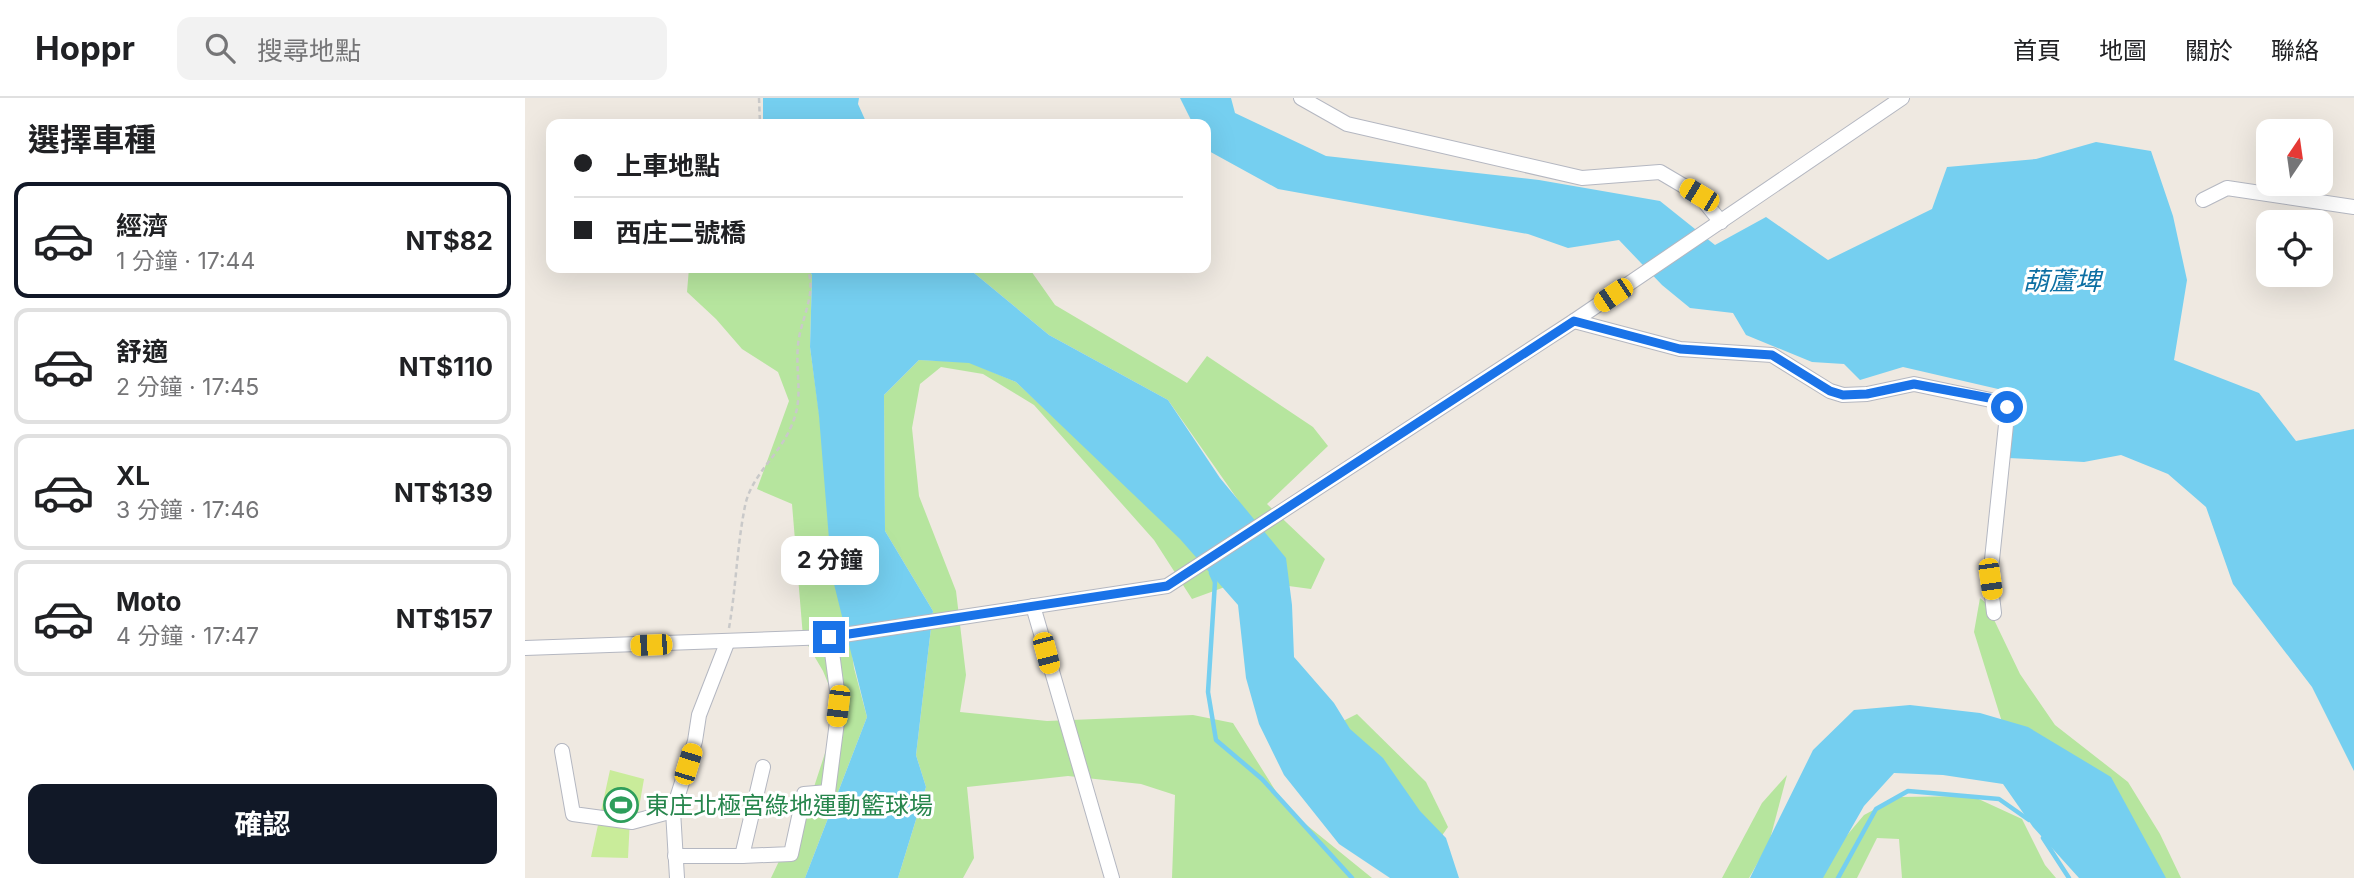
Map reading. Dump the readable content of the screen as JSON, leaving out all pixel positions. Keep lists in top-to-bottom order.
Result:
{
  "water": ["葫蘆埤"],
  "places": {
    "sports": ["東庄北極宮綠地運動籃球場"]
  },
  "north": "top",
  "page": {
    "header": "Hoppr",
    "search": "搜尋地點",
    "nav": [
      "首頁",
      "地圖",
      "關於",
      "聯絡"
    ],
    "heading": "選擇車種",
    "banner": ["上車地點", "西庄二號橋"],
    "list": [
      {
        "name": "經濟",
        "note": "1 分鐘 · 17:44",
        "value": "NT$82"
      },
      {
        "name": "舒適",
        "note": "2 分鐘 · 17:45",
        "value": "NT$110"
      },
      {
        "name": "XL",
        "note": "3 分鐘 · 17:46",
        "value": "NT$139"
      },
      {
        "name": "Moto",
        "note": "4 分鐘 · 17:47",
        "value": "NT$157"
      }
    ],
    "bubble": "2 分鐘",
    "buttons": "確認"
  }
}
